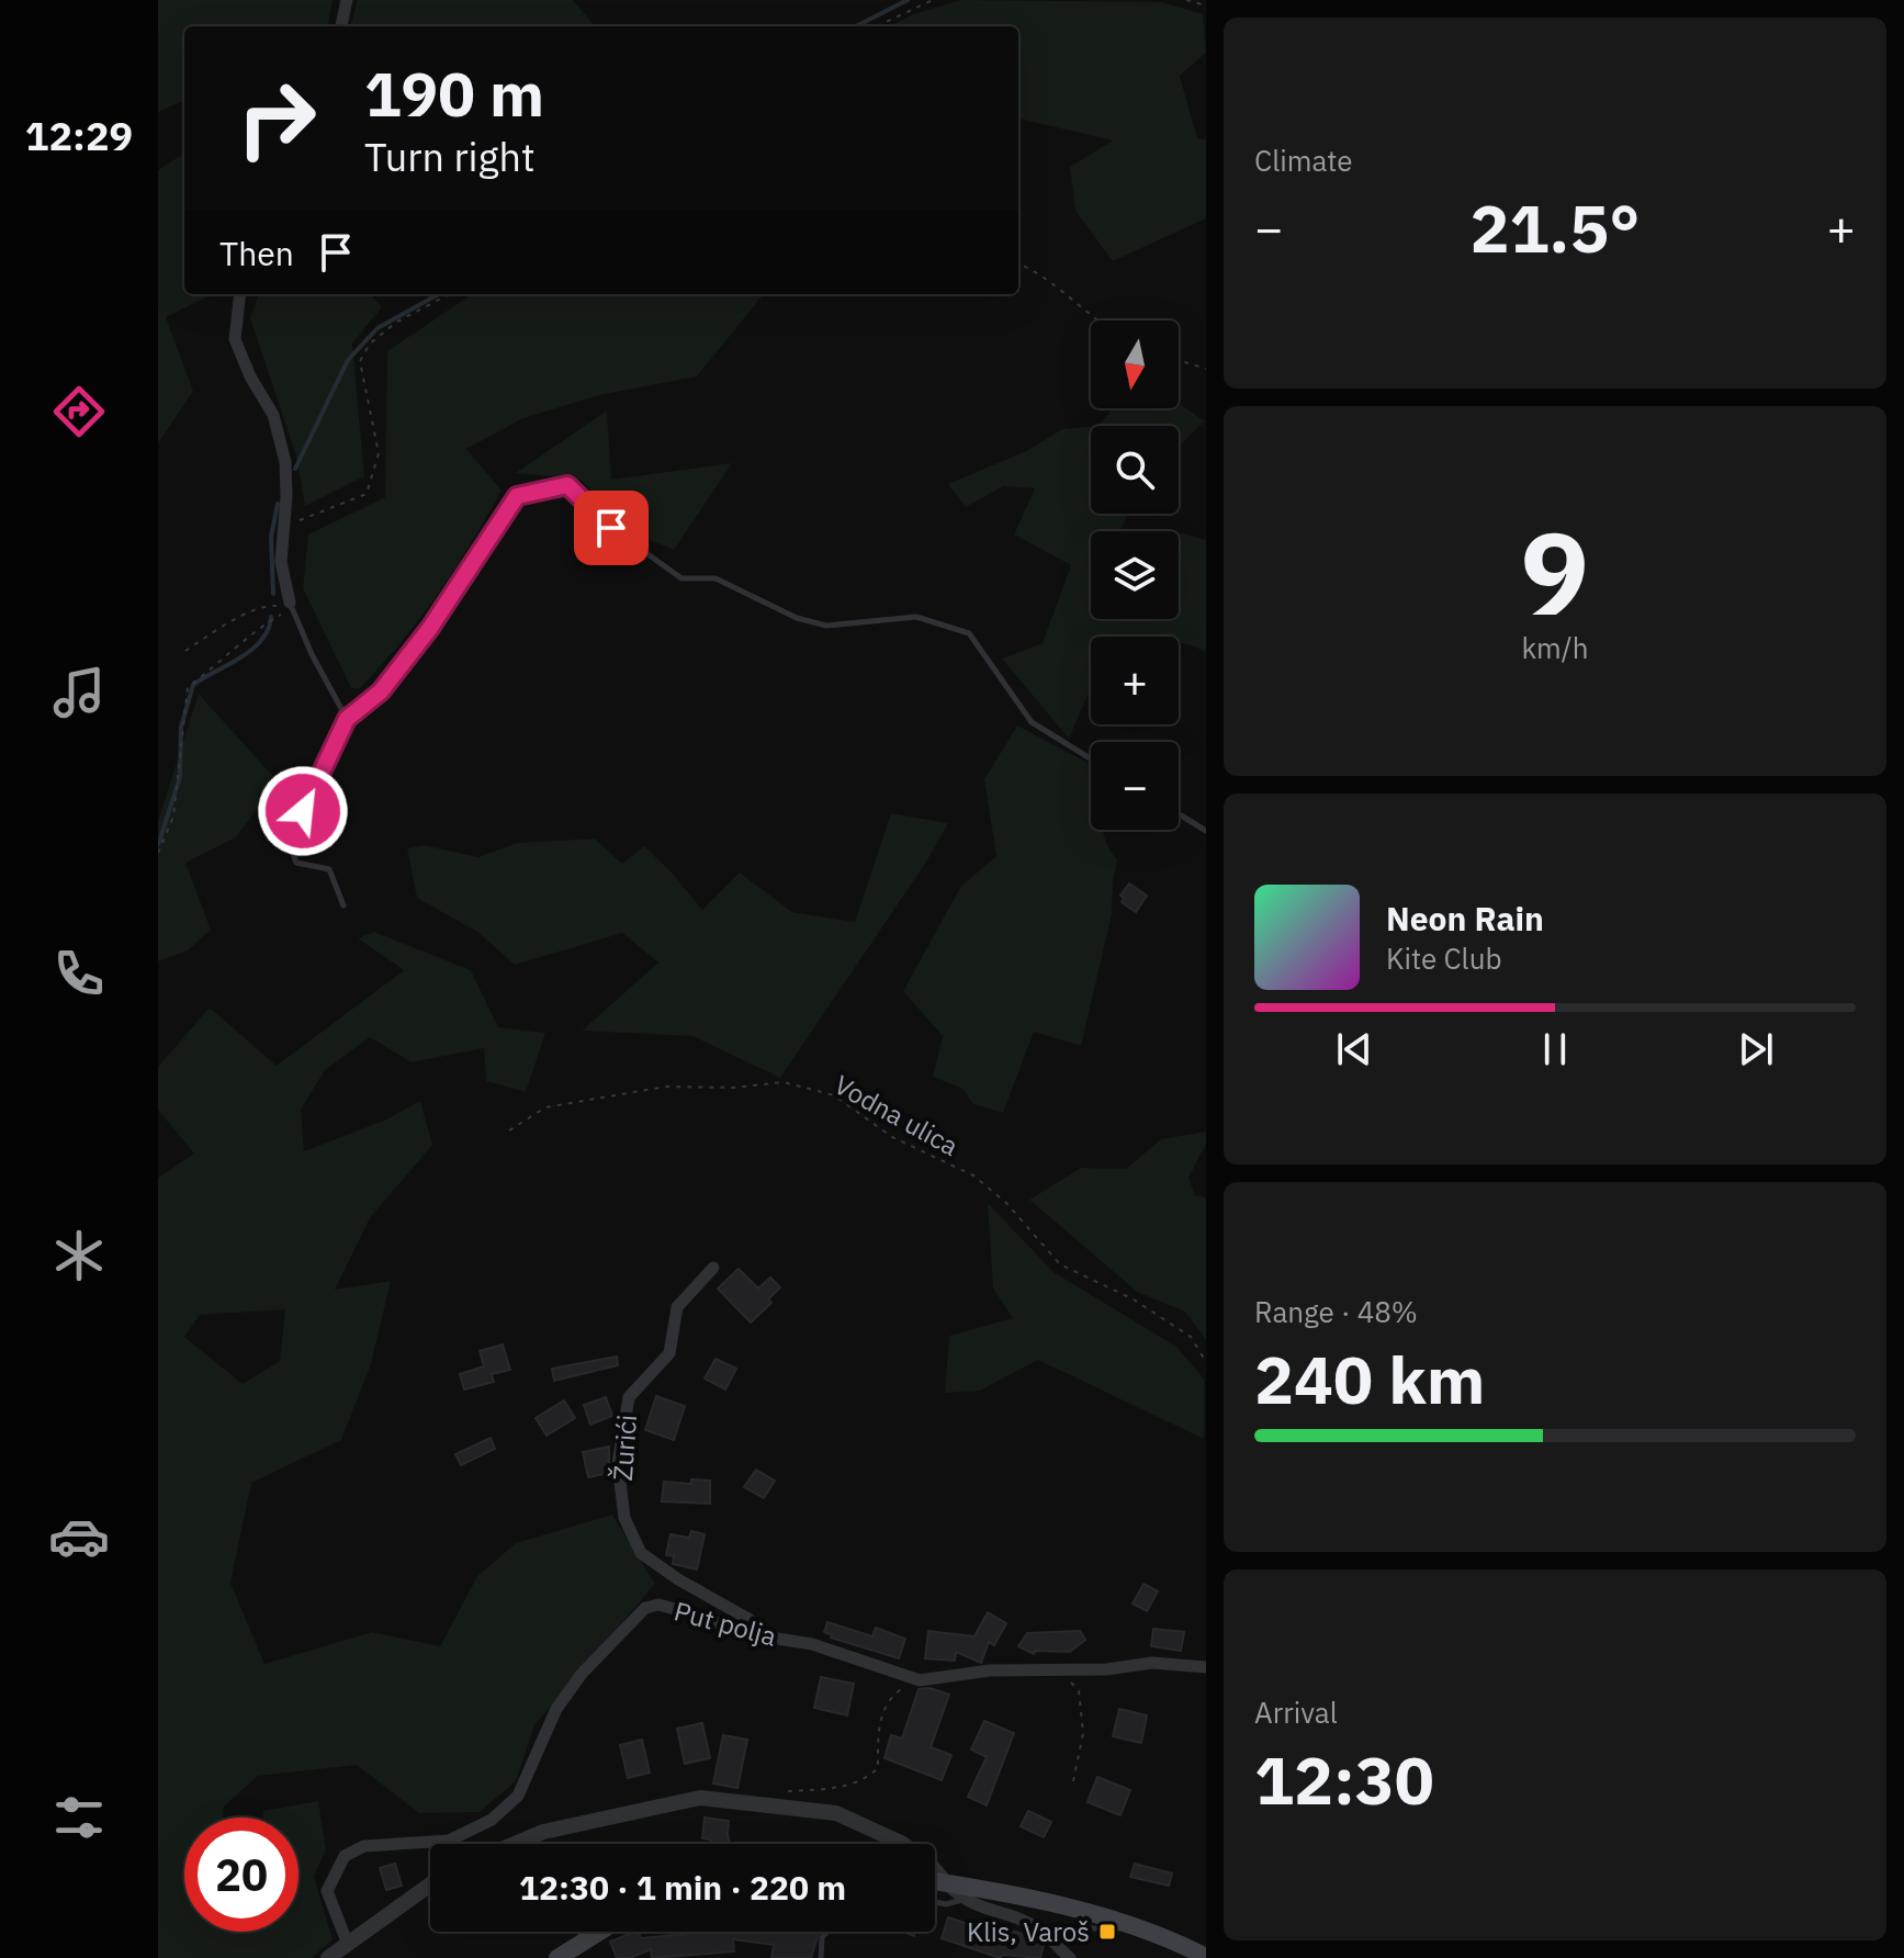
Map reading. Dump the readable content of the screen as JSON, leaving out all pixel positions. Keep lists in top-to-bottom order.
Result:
{
  "streets": {
    "street": ["Žurići", "Put polja"],
    "path": ["Vodna ulica"]
  },
  "crossings": [
    ["Žurići", "Put polja"]
  ],
  "places": {
    "transit": ["Klis, Varoš"]
  },
  "north": "bottom",
  "page": {
    "tabs": "12:29",
    "tile": [
      "Climate",
      ["9", "km/h"],
      ["Range · 48%", "240 km"],
      ["Arrival", "12:30"]
    ],
    "turn": ["190 m", "Turn right"],
    "heat": ["−", "21.5°", "+"],
    "then": "Then",
    "map_buttons": ["+", "−"],
    "song": ["Neon Rain", "Kite Club"],
    "limit": "20",
    "trip": "12:30 · 1 min · 220 m"
  }
}
